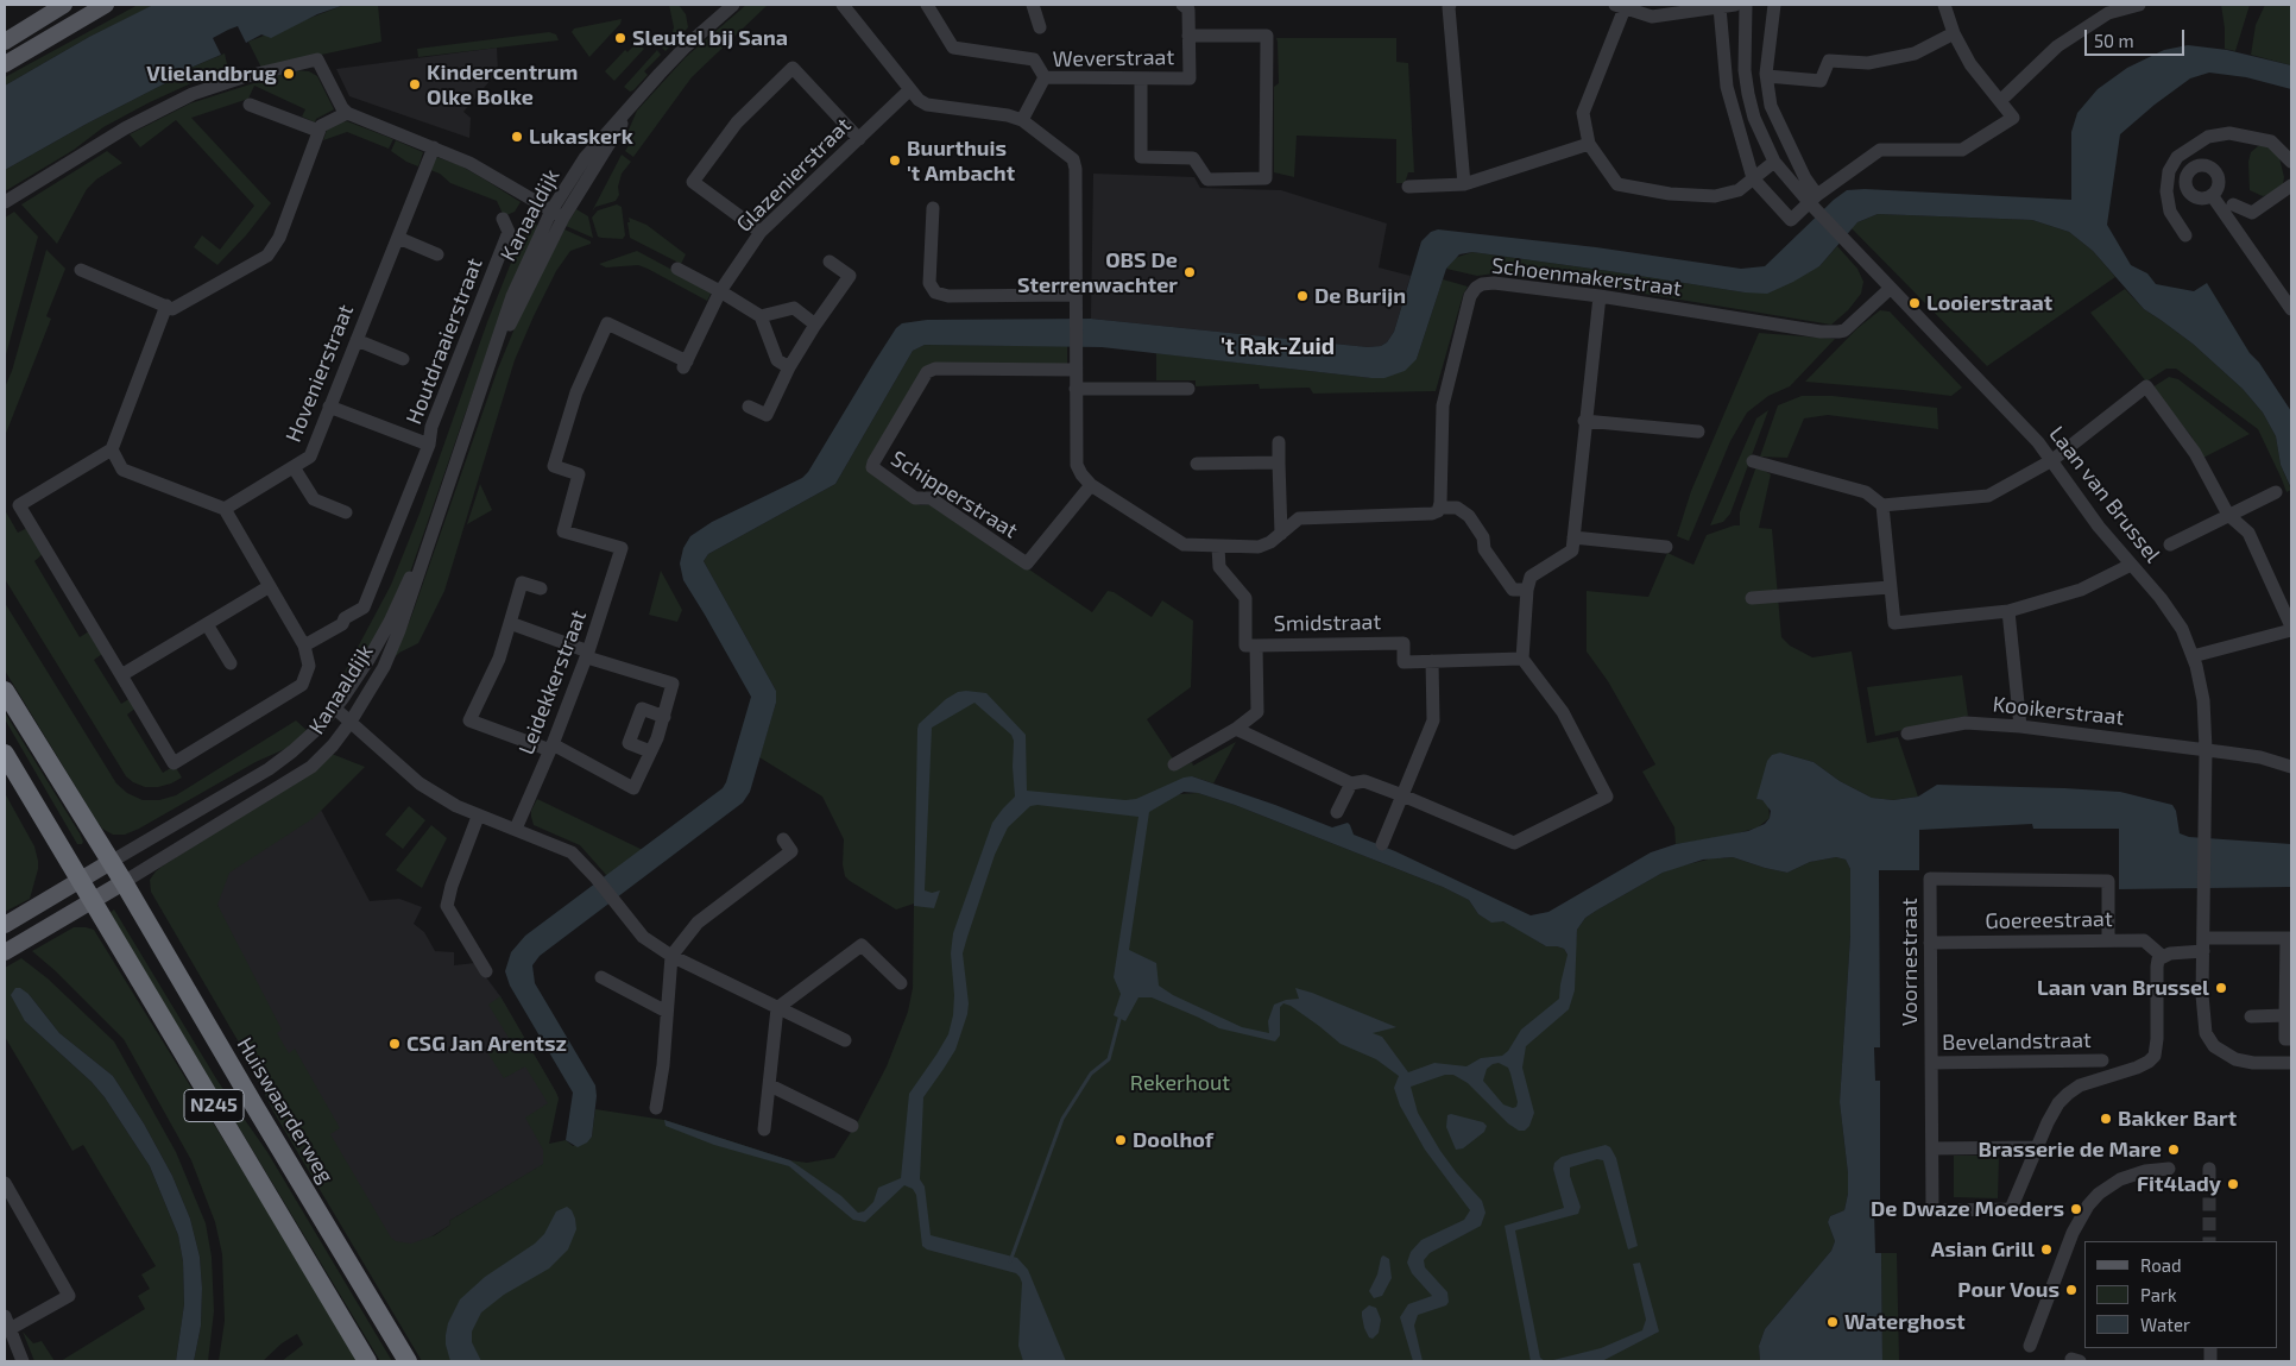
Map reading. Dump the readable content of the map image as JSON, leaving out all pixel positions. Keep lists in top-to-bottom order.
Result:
{
  "streets": {
    "highway": ["N245", "Huiswaarderweg"],
    "street": [
      "Weverstraat",
      "Glazenierstraat",
      "Kanaaldijk",
      "Schoenmakerstraat",
      "Houtdraaierstraat",
      "Hovenierstraat",
      "Schipperstraat",
      "Laan van Brussel",
      "Smidstraat",
      "Leidekkerstraat",
      "Kooikerstraat",
      "Goereestraat",
      "Voornestraat",
      "Bevelandstraat"
    ]
  },
  "crossings": [
    ["Glazenierstraat", "Leidekkerstraat"],
    ["Kanaaldijk", "Huiswaarderweg"],
    ["Schoenmakerstraat", "Laan van Brussel"],
    ["Houtdraaierstraat", "Hovenierstraat"],
    ["Laan van Brussel", "Kooikerstraat"],
    ["Goereestraat", "Voornestraat"],
    ["Voornestraat", "Bevelandstraat"]
  ],
  "districts": ["'t Rak-Zuid"],
  "parks": ["Rekerhout"],
  "places": [
    "Sleutel bij Sana",
    "Vlielandbrug",
    "Kindercentrum Olke Bolke",
    "Lukaskerk",
    "Buurthuis 't Ambacht",
    "OBS De Sterrenwachter",
    "De Burijn",
    "Looierstraat",
    "Laan van Brussel",
    "CSG Jan Arentsz",
    "Bakker Bart",
    "Doolhof",
    "Brasserie de Mare",
    "Fit4lady",
    "De Dwaze Moeders",
    "Asian Grill",
    "Pour Vous",
    "Waterghost"
  ],
  "legend": ["Road", "Park", "Water"],
  "scale_bar": "50 m"
}
